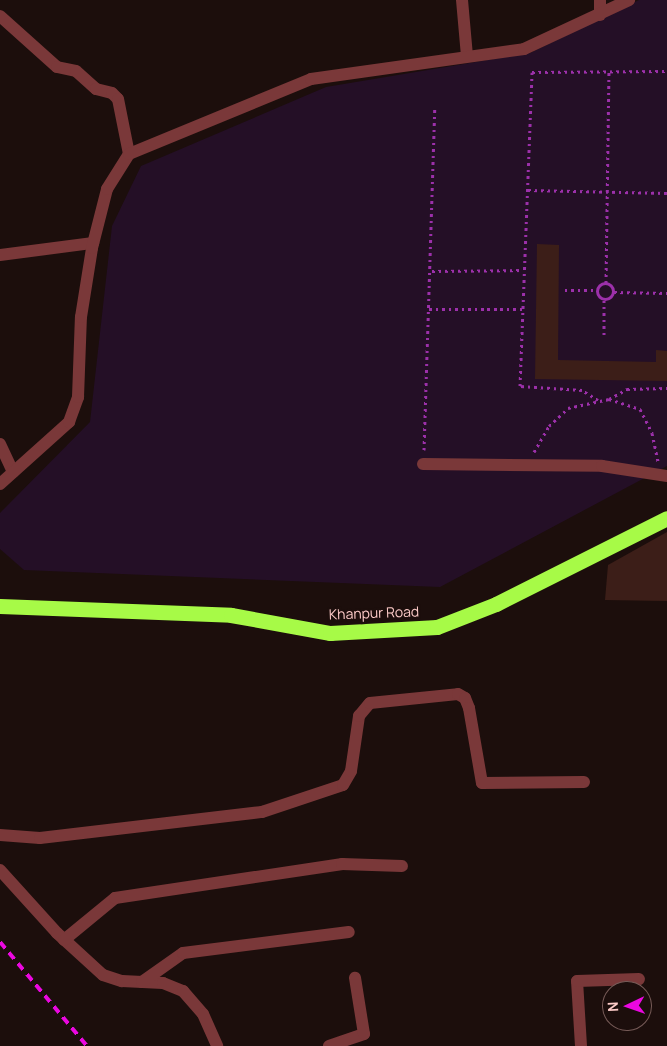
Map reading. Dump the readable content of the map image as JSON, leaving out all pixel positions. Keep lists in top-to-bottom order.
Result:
{
  "streets": {
    "highway": ["Khanpur Road"]
  },
  "north": "left"
}
